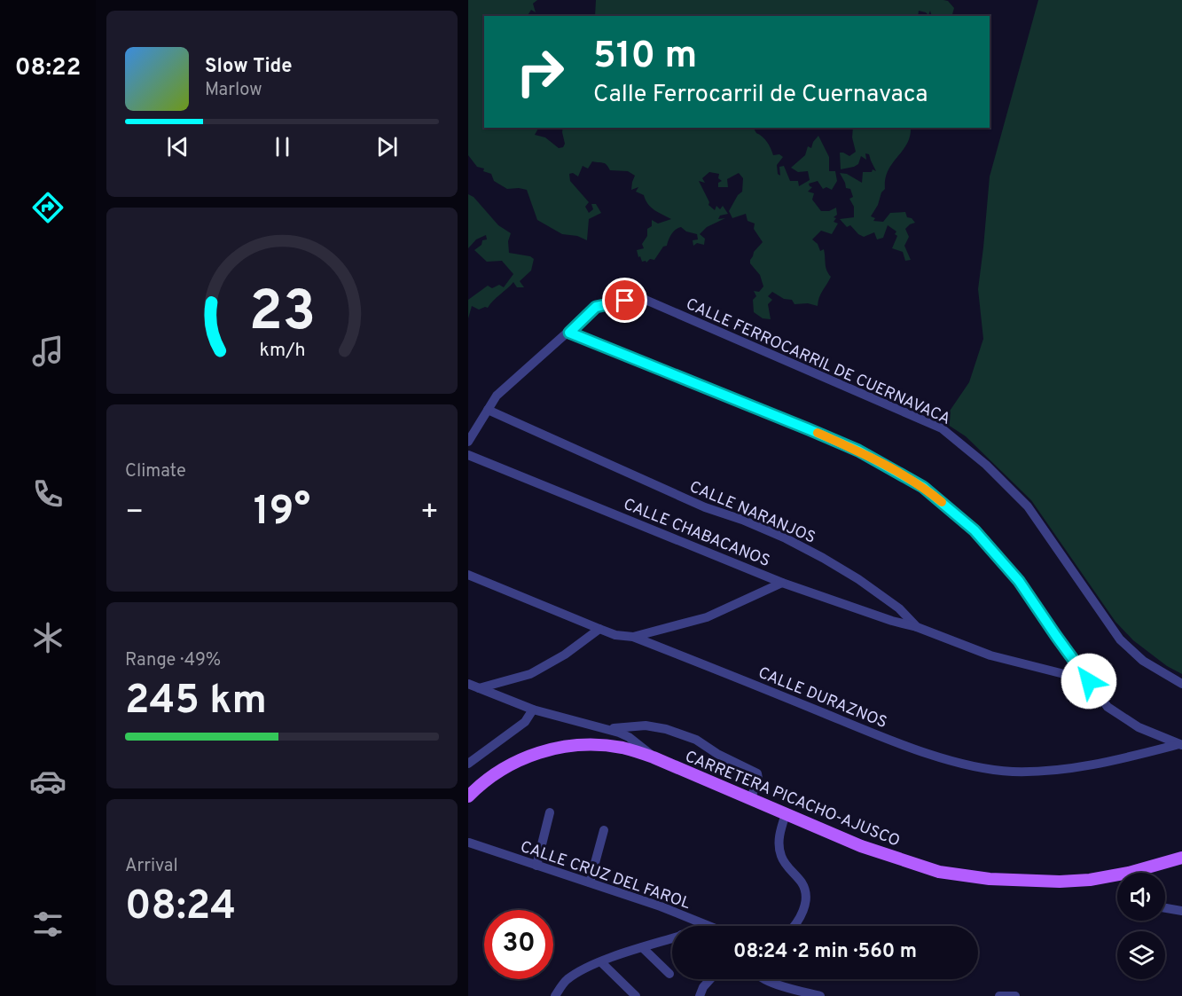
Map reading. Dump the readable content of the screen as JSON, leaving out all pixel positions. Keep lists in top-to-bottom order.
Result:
{
  "streets": {
    "main road": ["CARRETERA PICACHO-AJUSCO"],
    "street": [
      "CALLE FERROCARRIL DE CUERNAVACA",
      "CALLE NARANJOS",
      "CALLE CHABACANOS",
      "CALLE DURAZNOS",
      "CALLE CRUZ DEL FAROL"
    ]
  },
  "crossings": [
    ["CALLE FERROCARRIL DE CUERNAVACA", "CALLE NARANJOS"],
    ["CALLE NARANJOS", "CALLE CHABACANOS"]
  ],
  "page": {
    "tabs": "08:22",
    "turn": ["510 m", "Calle Ferrocarril de Cuernavaca"],
    "song": ["Slow Tide", "Marlow"],
    "tile": [
      "Climate",
      ["Range · 49%", "245 km"],
      ["Arrival", "08:24"]
    ],
    "heat": ["−", "19°", "+"],
    "limit": "30",
    "trip": "08:24 · 2 min · 560 m",
    "gauge": ["23", "km/h"]
  }
}
